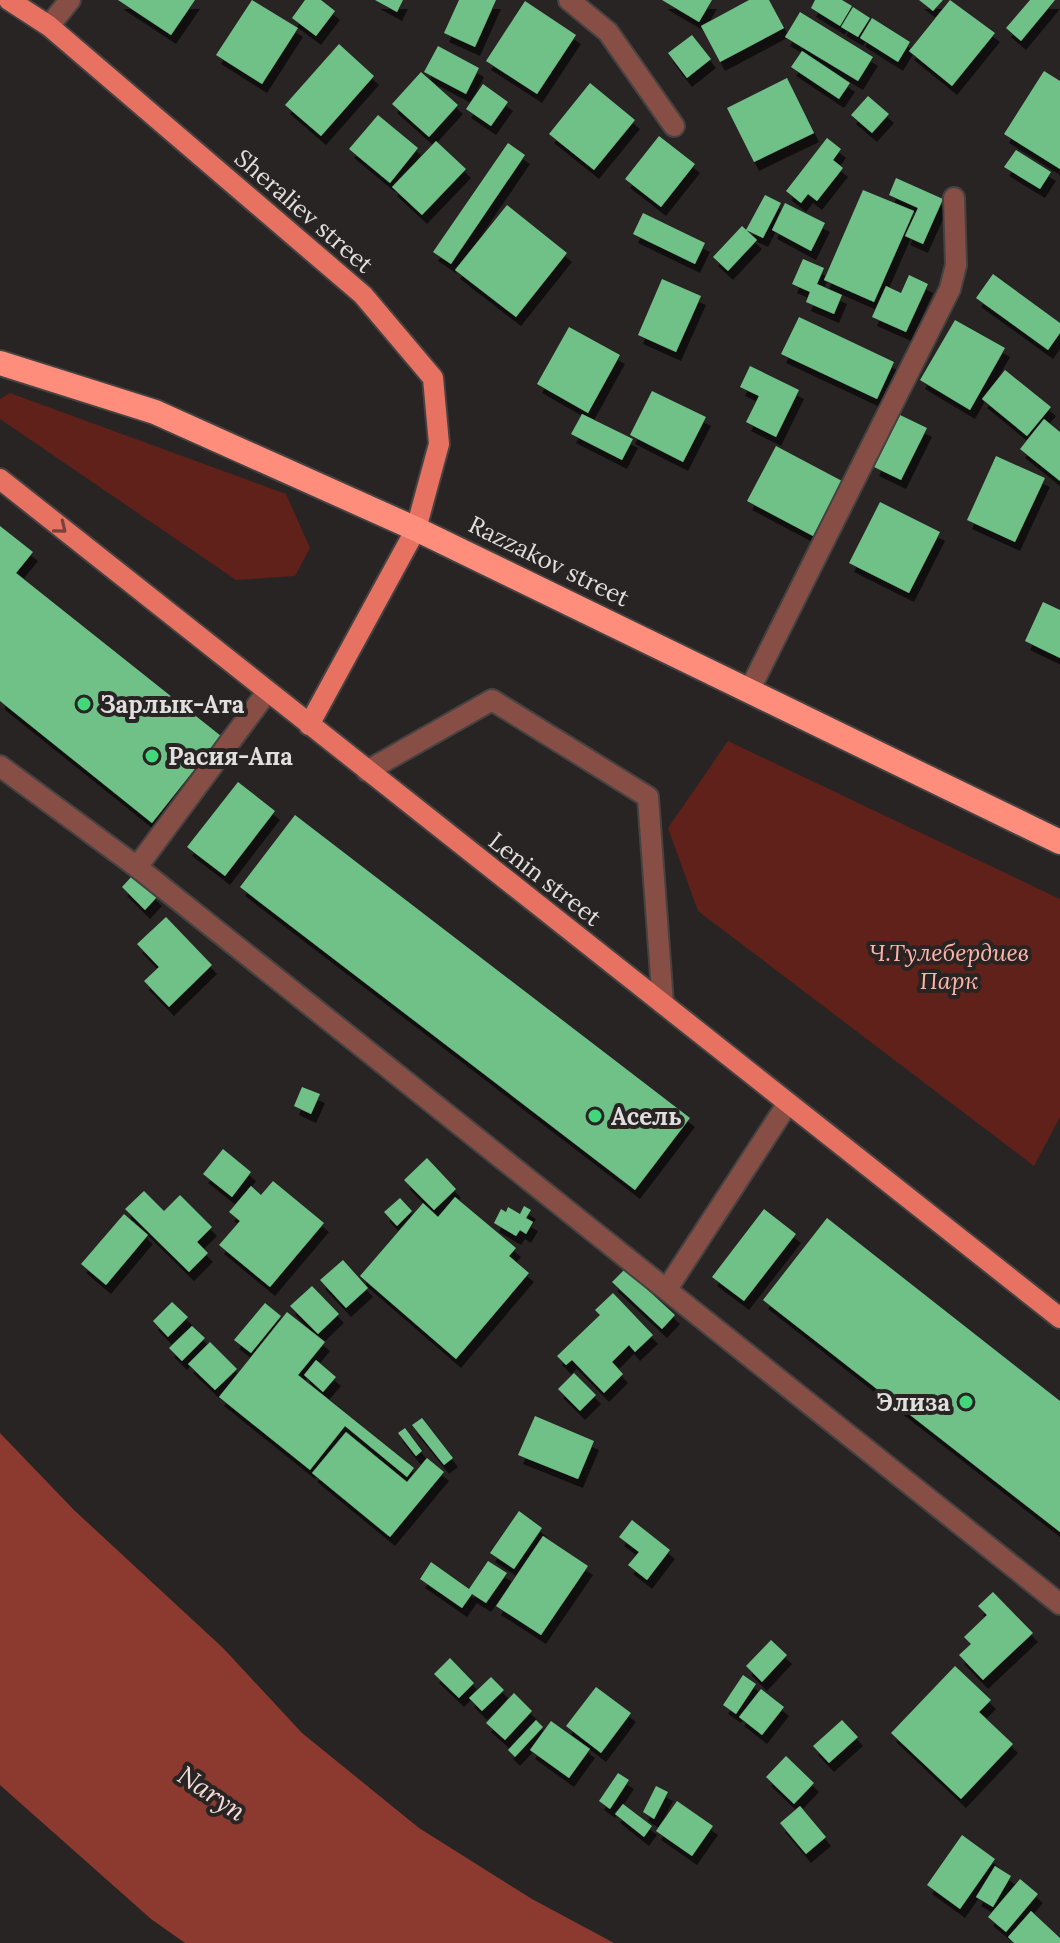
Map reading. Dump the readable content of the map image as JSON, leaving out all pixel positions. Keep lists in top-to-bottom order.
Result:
{
  "streets": {
    "highway": ["Razzakov street"],
    "main road": ["Sheraliev street", "Lenin street"]
  },
  "crossings": [
    ["Sheraliev street", "Razzakov street"],
    ["Sheraliev street", "Lenin street"]
  ],
  "water": ["Naryn"],
  "parks": ["Ч.Тулебердиев Парк"],
  "places": [
    "Зарлык-Ата",
    "Расия-Апа",
    "Асель",
    "Элиза"
  ]
}
